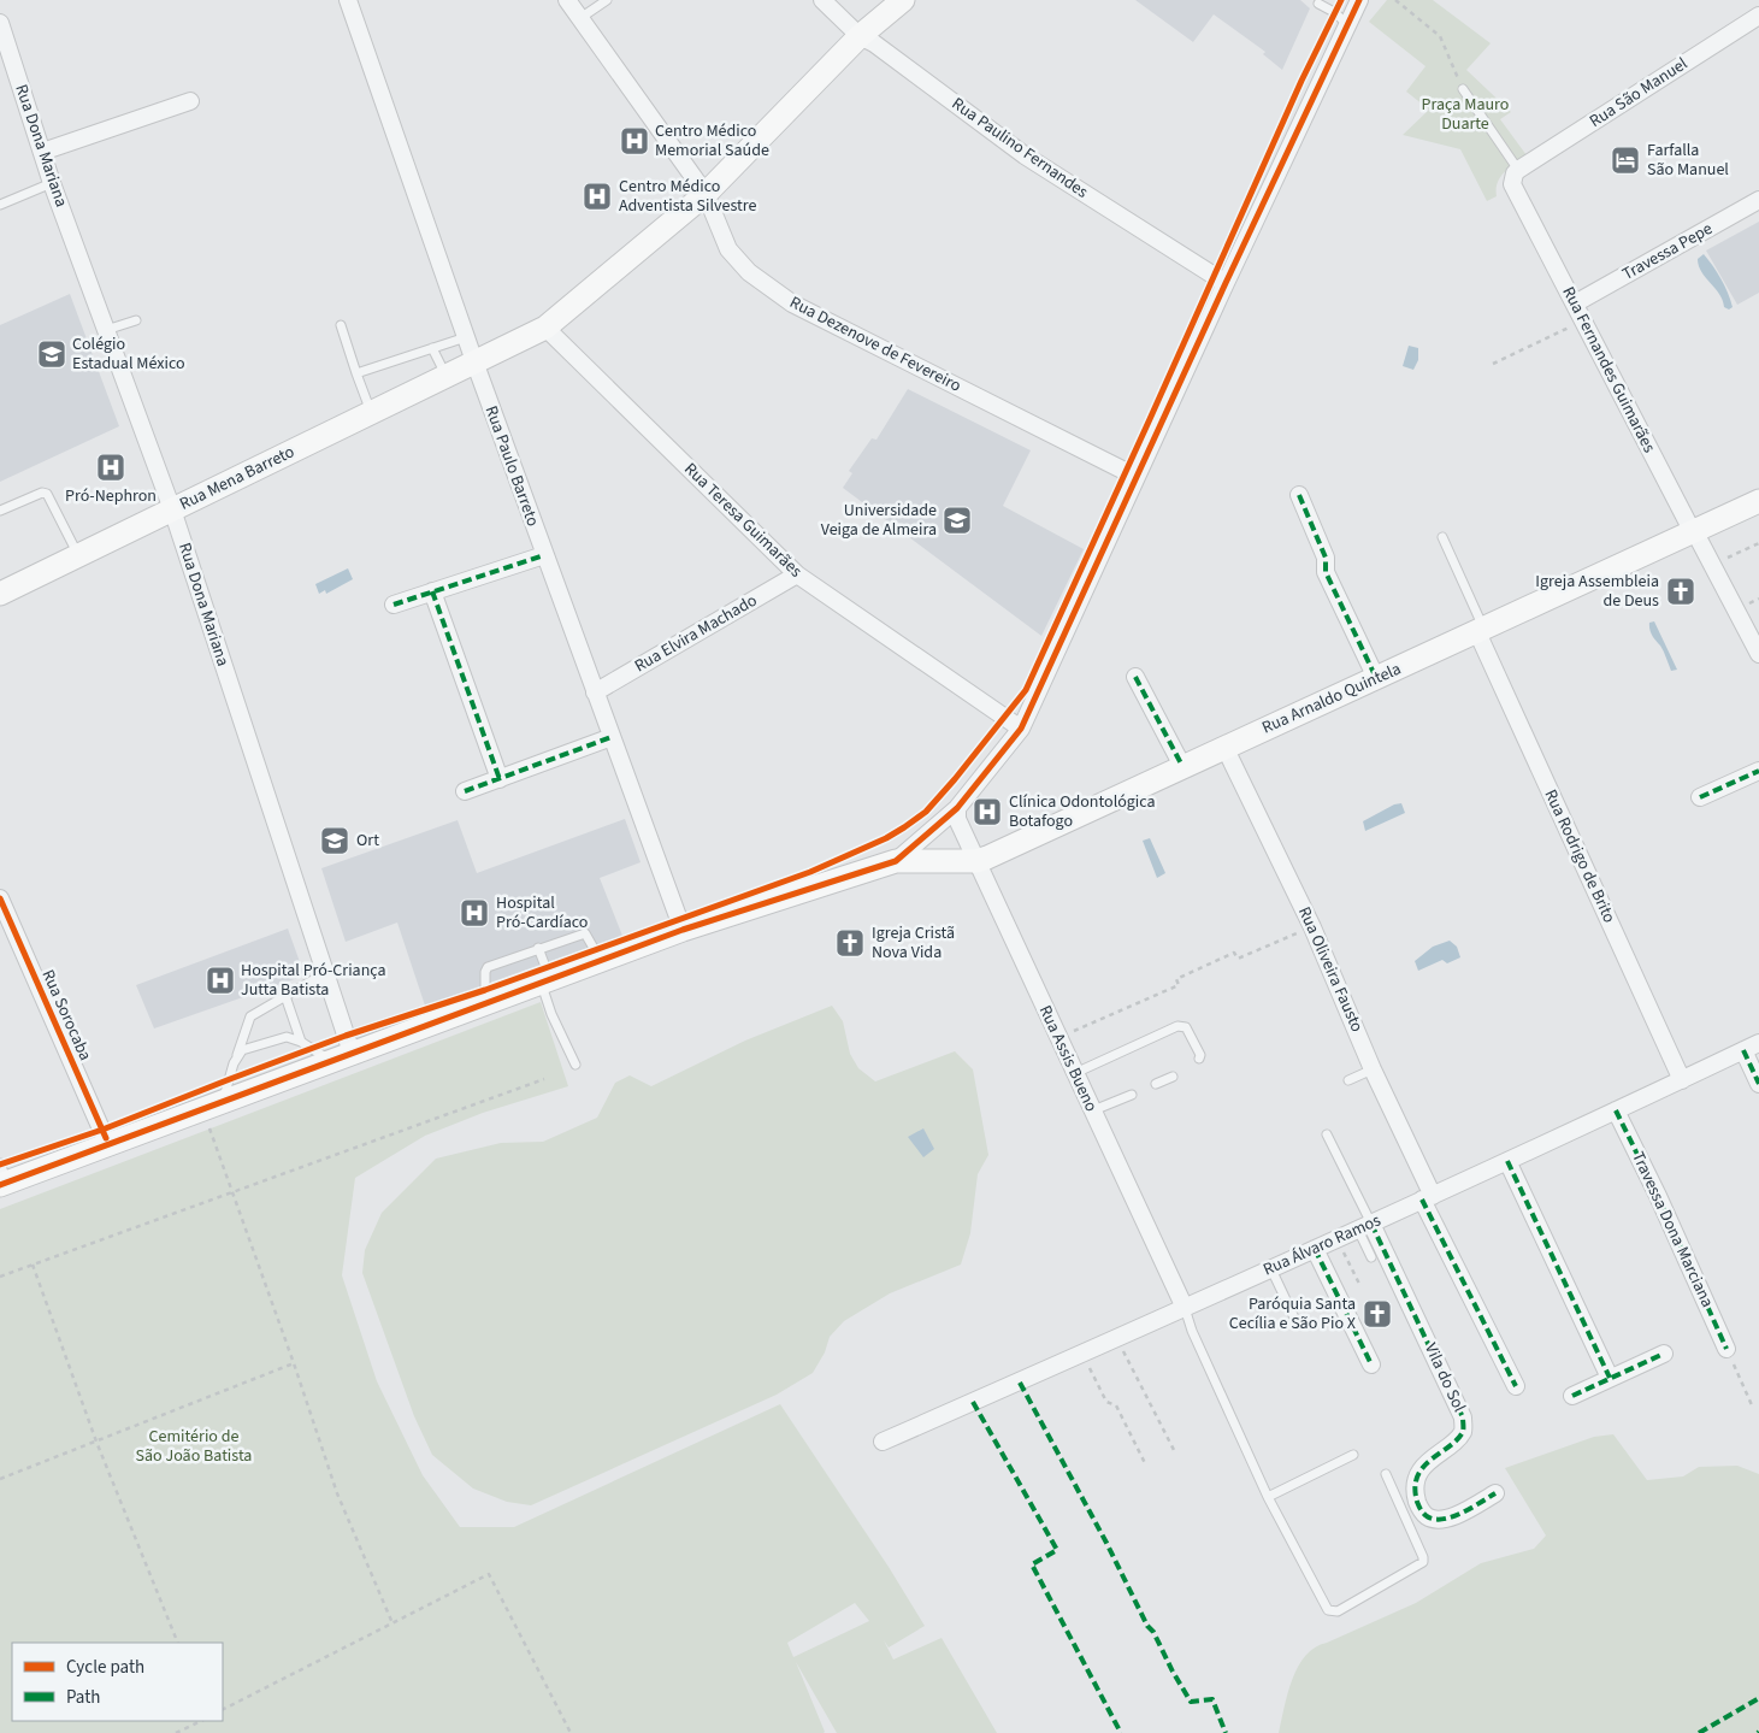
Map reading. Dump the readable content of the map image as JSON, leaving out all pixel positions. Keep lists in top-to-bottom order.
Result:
{
  "streets": {
    "main road": ["Rua Mena Barreto", "Rua Arnaldo Quintela"],
    "street": [
      "Rua São Manuel",
      "Rua Dona Mariana",
      "Rua Paulino Fernandes",
      "Travessa Pepe",
      "Rua Dezenove de Fevereiro",
      "Rua Fernandes Guimarães",
      "Rua Paulo Barreto",
      "Rua Teresa Guimarães",
      "Rua Elvira Machado",
      "Rua Rodrigo de Brito",
      "Rua Oliveira Fausto",
      "Rua Sorocaba",
      "Rua Assis Bueno",
      "Travessa Dona Marciana",
      "Rua Álvaro Ramos",
      "Vila do Sol"
    ]
  },
  "crossings": [
    ["Rua São Manuel", "Rua Fernandes Guimarães"],
    ["Rua Dona Mariana", "Rua Mena Barreto"],
    ["Rua Dona Mariana", "Rua Arnaldo Quintela"],
    ["Rua Paulino Fernandes", "Rua Mena Barreto"],
    ["Travessa Pepe", "Rua Fernandes Guimarães"],
    ["Rua Dezenove de Fevereiro", "Rua Mena Barreto"],
    ["Rua Fernandes Guimarães", "Rua Arnaldo Quintela"],
    ["Rua Paulo Barreto", "Rua Mena Barreto"],
    ["Rua Paulo Barreto", "Rua Elvira Machado"],
    ["Rua Paulo Barreto", "Rua Arnaldo Quintela"],
    ["Rua Mena Barreto", "Rua Teresa Guimarães"],
    ["Rua Teresa Guimarães", "Rua Elvira Machado"],
    ["Rua Arnaldo Quintela", "Rua Rodrigo de Brito"],
    ["Rua Arnaldo Quintela", "Rua Oliveira Fausto"],
    ["Rua Arnaldo Quintela", "Rua Sorocaba"],
    ["Rua Arnaldo Quintela", "Rua Assis Bueno"],
    ["Rua Rodrigo de Brito", "Rua Álvaro Ramos"],
    ["Rua Oliveira Fausto", "Rua Álvaro Ramos"],
    ["Rua Assis Bueno", "Rua Álvaro Ramos"],
    ["Travessa Dona Marciana", "Rua Álvaro Ramos"],
    ["Rua Álvaro Ramos", "Vila do Sol"]
  ],
  "parks": ["Praça Mauro Duarte", "Cemitério de São João Batista"],
  "places": {
    "hospital": [
      "Centro Médico Memorial Saúde",
      "Centro Médico Adventista Silvestre",
      "Pró-Nephron",
      "Clínica Odontológica Botafogo",
      "Hospital Pró-Cardíaco",
      "Hospital Pró-Criança Jutta Batista"
    ],
    "hotel": ["Farfalla São Manuel"],
    "school or university": ["Colégio Estadual México", "Universidade Veiga de Almeira", "Ort"],
    "church": ["Igreja Assembleia de Deus", "Igreja Cristã Nova Vida", "Paróquia Santa Cecília e São Pio X"]
  },
  "legend": ["Cycle path", "Path"]
}
